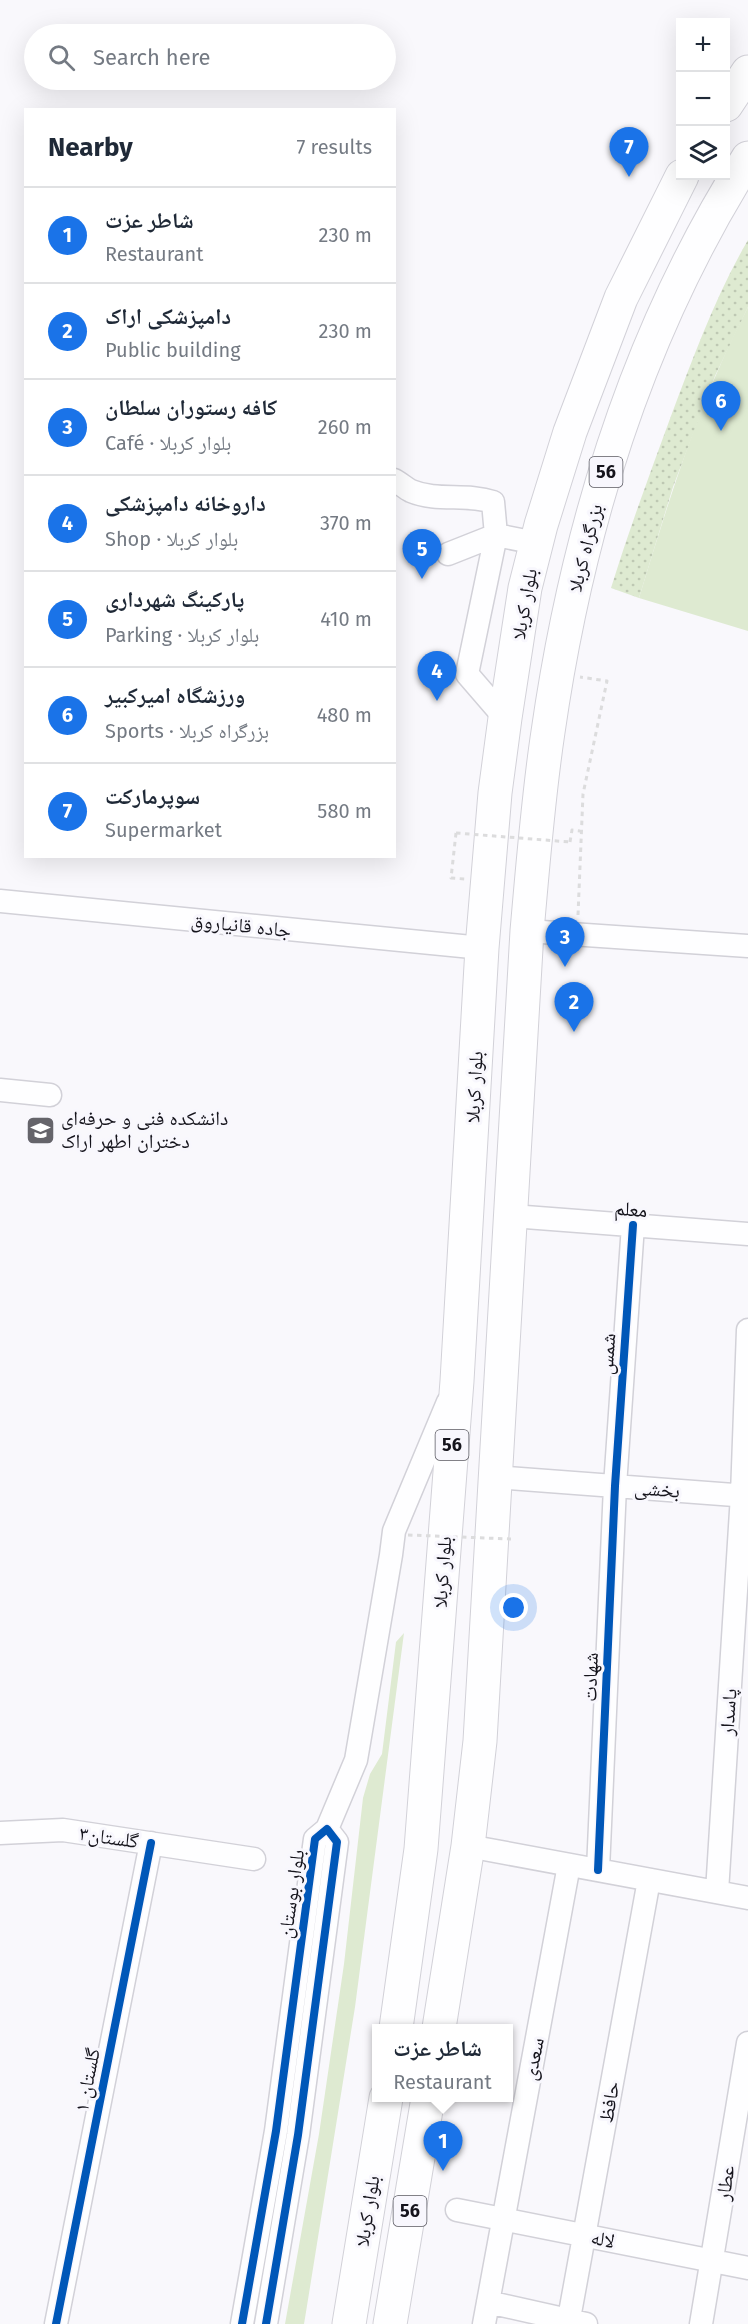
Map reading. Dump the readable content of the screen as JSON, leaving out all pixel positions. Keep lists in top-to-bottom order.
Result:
{
  "streets": {
    "highway": ["56", "بزرگراه کربلا", "بلوار کربلا"],
    "street": [
      "جاده قانیاروق",
      "معلم",
      "شمس",
      "بخشی",
      "شهادت",
      "پاسدار",
      "گلستان۳",
      "بلوار بوستان",
      "سعدی",
      "گلستان ۱",
      "حافظ",
      "عطار",
      "لاله"
    ]
  },
  "crossings": [
    ["56", "بزرگراه کربلا"],
    ["56", "معلم"],
    ["56", "بخشی"],
    ["بلوار کربلا", "جاده قانیاروق"],
    ["بلوار کربلا", "بلوار بوستان"],
    ["معلم", "شمس"],
    ["شمس", "بخشی"],
    ["شمس", "شهادت"],
    ["بخشی", "شهادت"],
    ["بخشی", "پاسدار"],
    ["گلستان۳", "گلستان ۱"],
    ["سعدی", "لاله"],
    ["حافظ", "لاله"],
    ["عطار", "لاله"]
  ],
  "places": {
    "school or university": ["دانشکده فنی و حرفه‌ای دختران اطهر اراک"]
  },
  "page": {
    "map_buttons": ["+", "−"],
    "search": "Search here",
    "heading": ["Nearby", "7 results"],
    "pins": [
      "7",
      "6",
      "5",
      "4",
      "3",
      "2",
      "1"
    ],
    "list": [
      {
        "mark": "1",
        "name": "شاطر عزت",
        "note": "Restaurant",
        "value": "230 m"
      },
      {
        "mark": "2",
        "name": "دامپزشکی اراک",
        "note": "Public building",
        "value": "230 m"
      },
      {
        "mark": "3",
        "name": "کافه رستوران سلطان",
        "note": "Café · بلوار کربلا",
        "value": "260 m"
      },
      {
        "mark": "4",
        "name": "داروخانه دامپزشکی",
        "note": "Shop · بلوار کربلا",
        "value": "370 m"
      },
      {
        "mark": "5",
        "name": "پارکینگ شهرداری",
        "note": "Parking · بلوار کربلا",
        "value": "410 m"
      },
      {
        "mark": "6",
        "name": "ورزشگاه امیرکبیر",
        "note": "Sports · بزرگراه کربلا",
        "value": "480 m"
      },
      {
        "mark": "7",
        "name": "سوپرمارکت",
        "note": "Supermarket",
        "value": "580 m"
      }
    ],
    "popup": ["شاطر عزت", "Restaurant"]
  }
}
